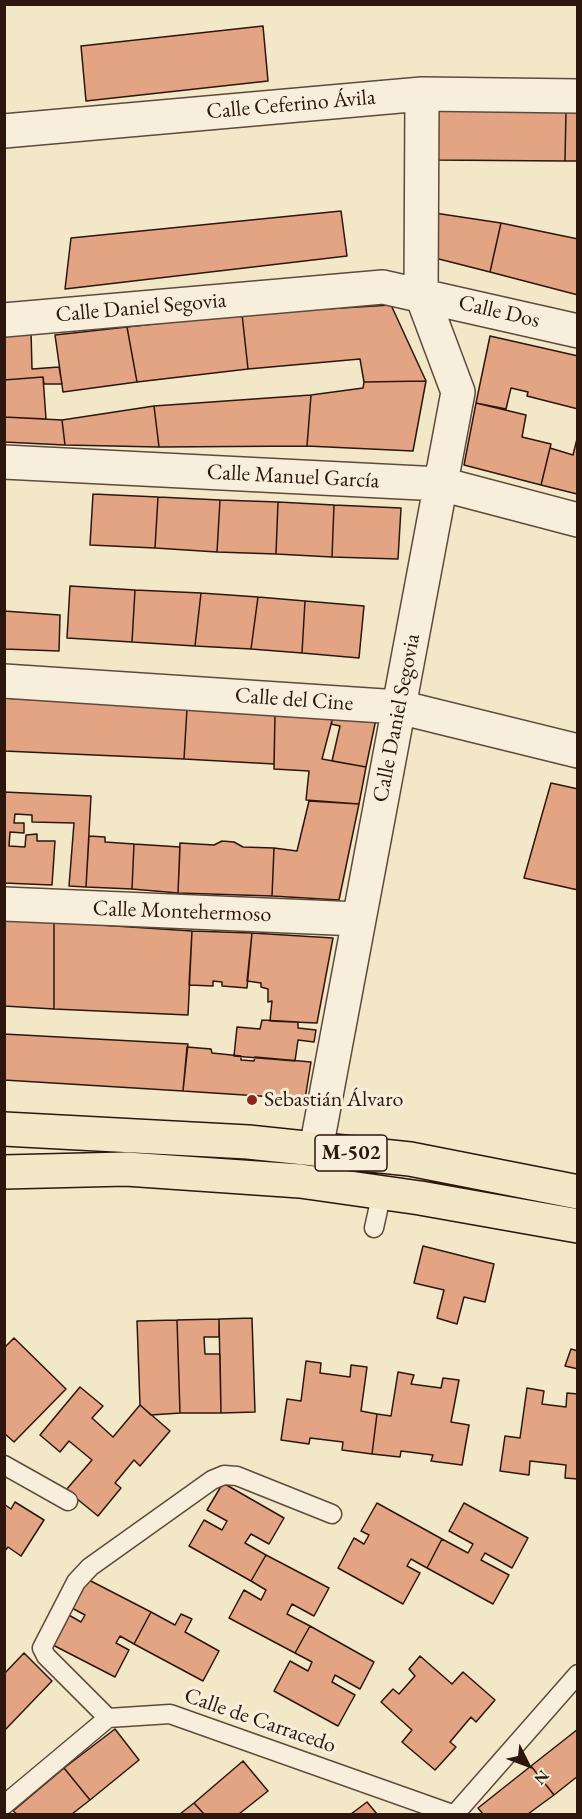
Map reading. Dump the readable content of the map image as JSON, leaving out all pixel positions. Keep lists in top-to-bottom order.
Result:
{
  "streets": {
    "main road": ["M-502"],
    "street": [
      "Calle Ceferino Ávila",
      "Calle Daniel Segovia",
      "Calle Dos",
      "Calle Manuel García",
      "Calle del Cine",
      "Calle Montehermoso"
    ],
    "lane": ["Calle de Carracedo"]
  },
  "crossings": [
    ["Calle Ceferino Ávila", "Calle Daniel Segovia"],
    ["Calle Daniel Segovia", "Calle Dos"],
    ["Calle Daniel Segovia", "Calle Manuel García"],
    ["Calle Daniel Segovia", "Calle del Cine"],
    ["Calle Daniel Segovia", "Calle Montehermoso"],
    ["Calle Daniel Segovia", "M-502"]
  ],
  "places": ["Sebastián Álvaro"],
  "north": "bottom right"
}
